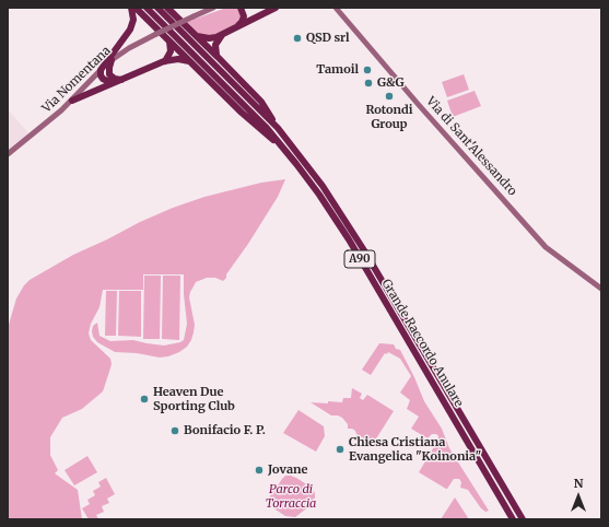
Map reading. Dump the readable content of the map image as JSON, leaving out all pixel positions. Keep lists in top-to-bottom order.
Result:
{
  "streets": {
    "highway": ["A90", "Grande Raccordo Anulare"],
    "street": ["Via Nomentana", "Via di Sant'Alessandro"]
  },
  "parks": ["Parco di Torraccia"],
  "places": [
    "QSD srl",
    "Tamoil",
    "G&G",
    "Rotondi Group",
    "Heaven Due Sporting Club",
    "Bonifacio F. P.",
    "Chiesa Cristiana Evangelica \"Koinonia\"",
    "Jovane"
  ],
  "north": "top"
}
